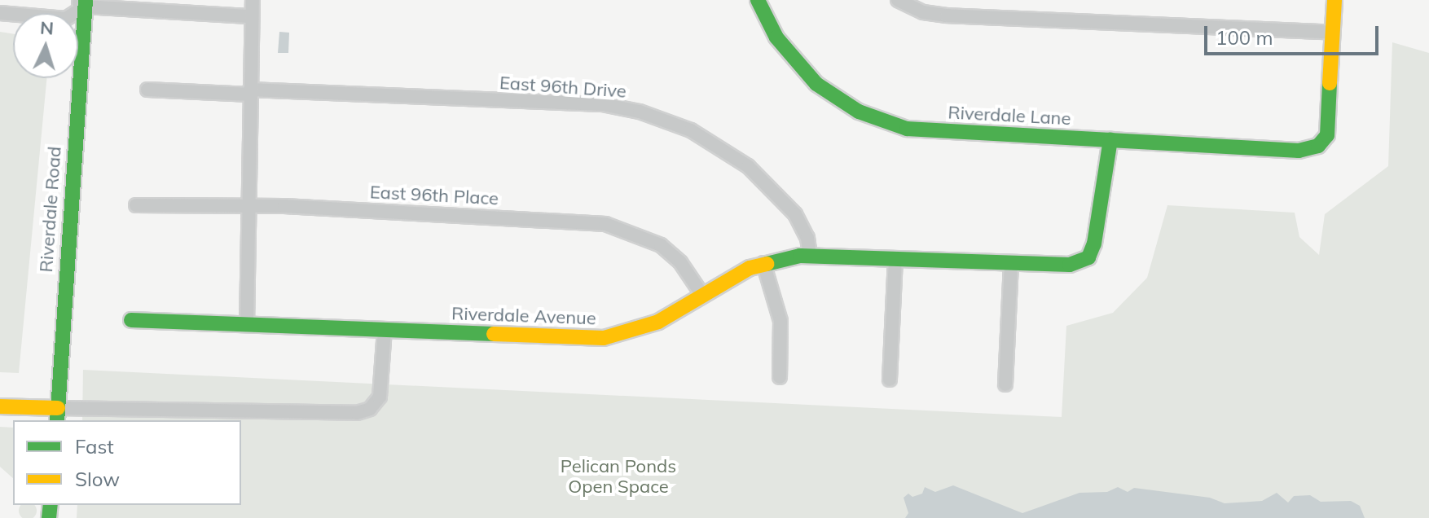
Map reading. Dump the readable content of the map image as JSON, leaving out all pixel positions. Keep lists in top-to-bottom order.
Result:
{
  "streets": {
    "street": [
      "East 96th Drive",
      "Riverdale Lane",
      "East 96th Place",
      "Riverdale Road",
      "Riverdale Avenue"
    ]
  },
  "crossings": [
    ["East 96th Drive", "Riverdale Avenue"],
    ["Riverdale Lane", "Riverdale Avenue"],
    ["East 96th Place", "Riverdale Avenue"]
  ],
  "parks": ["Pelican Ponds Open Space"],
  "legend": ["Fast", "Slow"],
  "scale_bar": "100 m",
  "north": "top"
}
